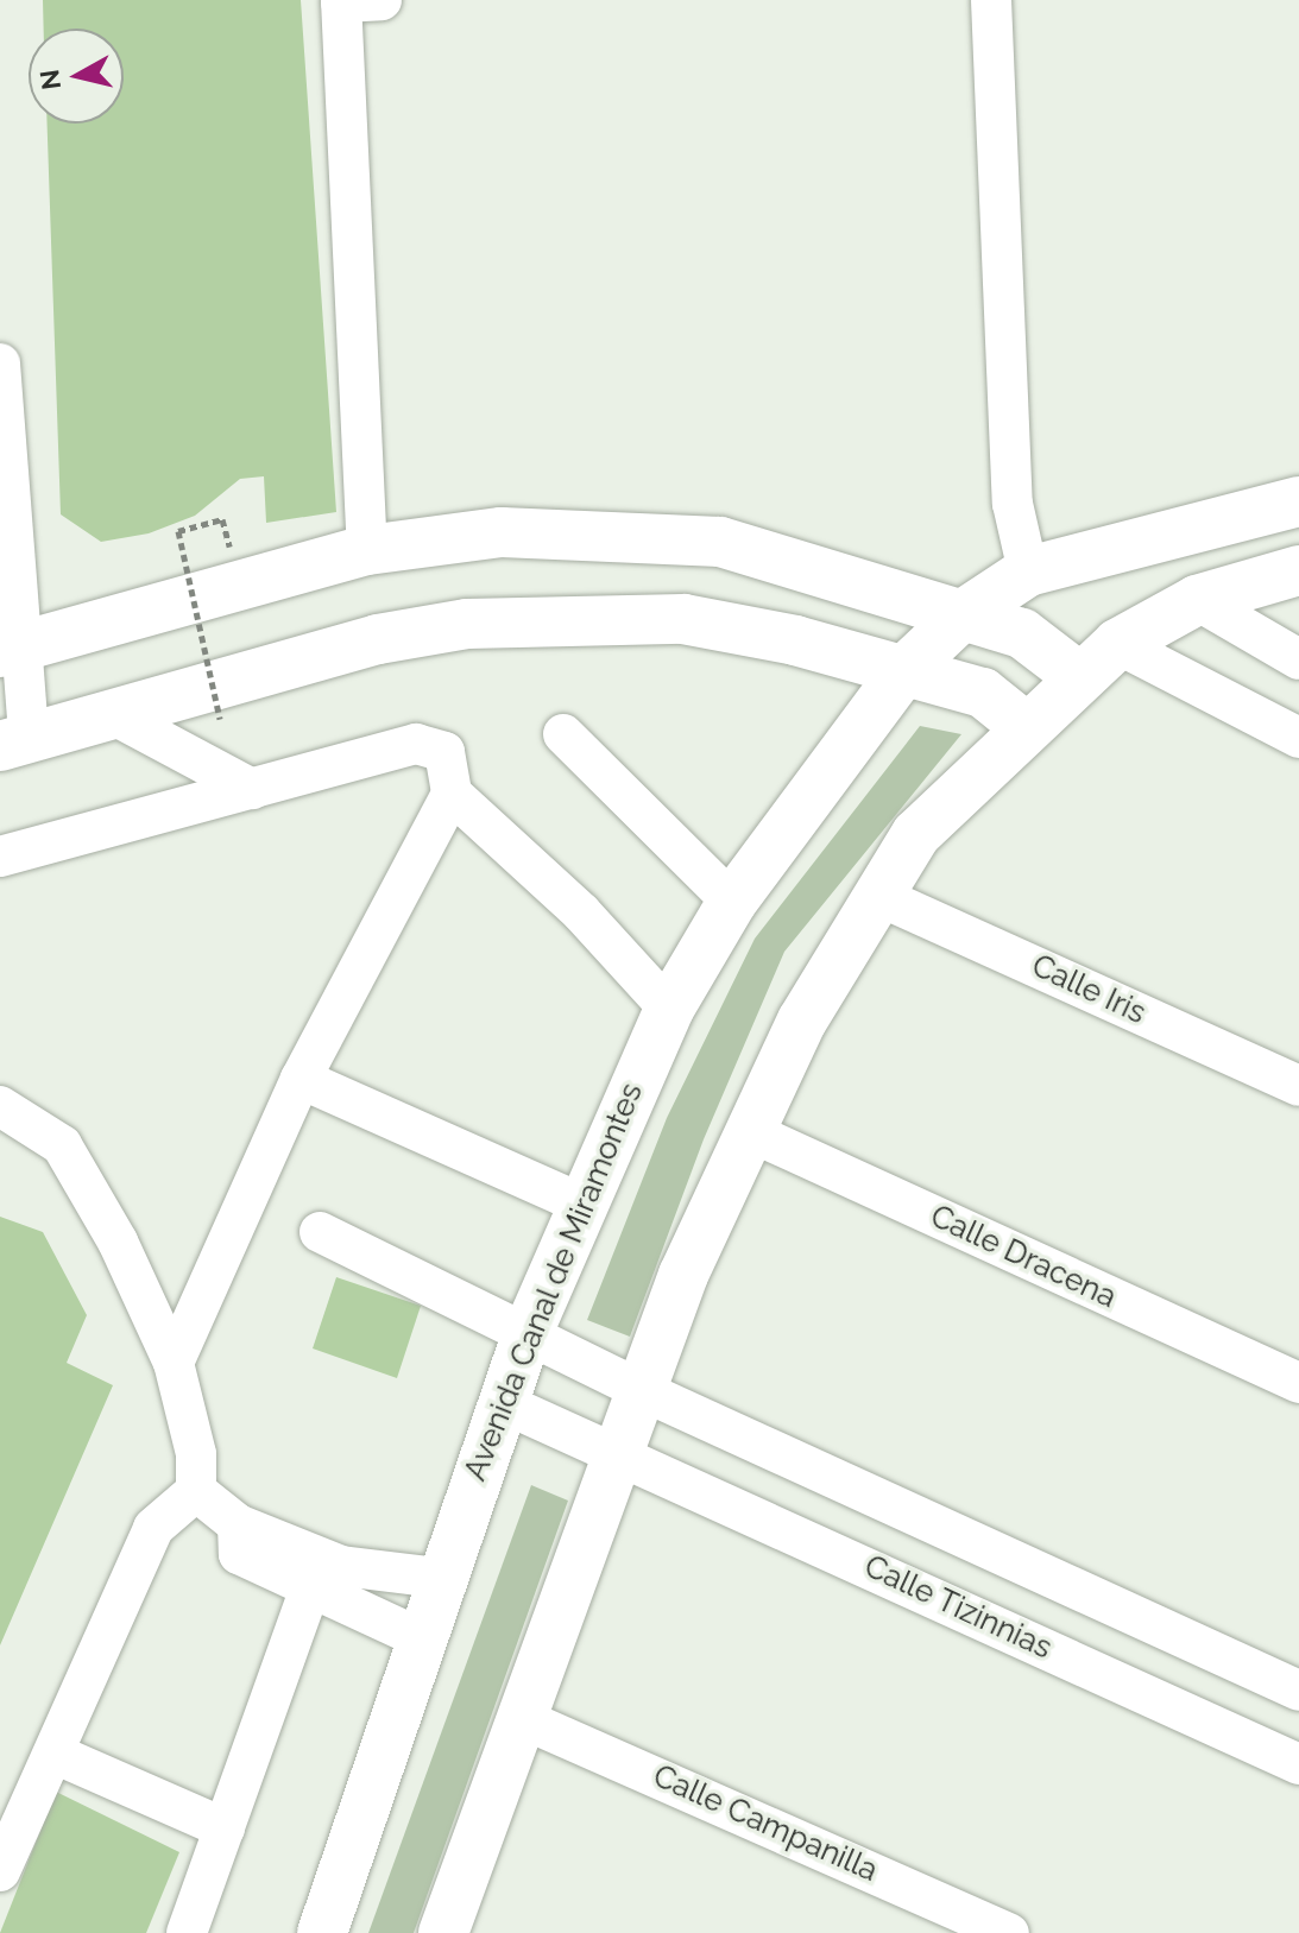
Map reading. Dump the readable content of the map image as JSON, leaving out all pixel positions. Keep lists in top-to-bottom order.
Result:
{
  "streets": {
    "main road": ["Avenida Canal de Miramontes"],
    "street": [
      "Calle Iris",
      "Calle Dracena",
      "Calle Tizinnias",
      "Calle Campanilla"
    ]
  },
  "crossings": [
    ["Avenida Canal de Miramontes", "Calle Tizinnias"]
  ],
  "north": "left"
}
